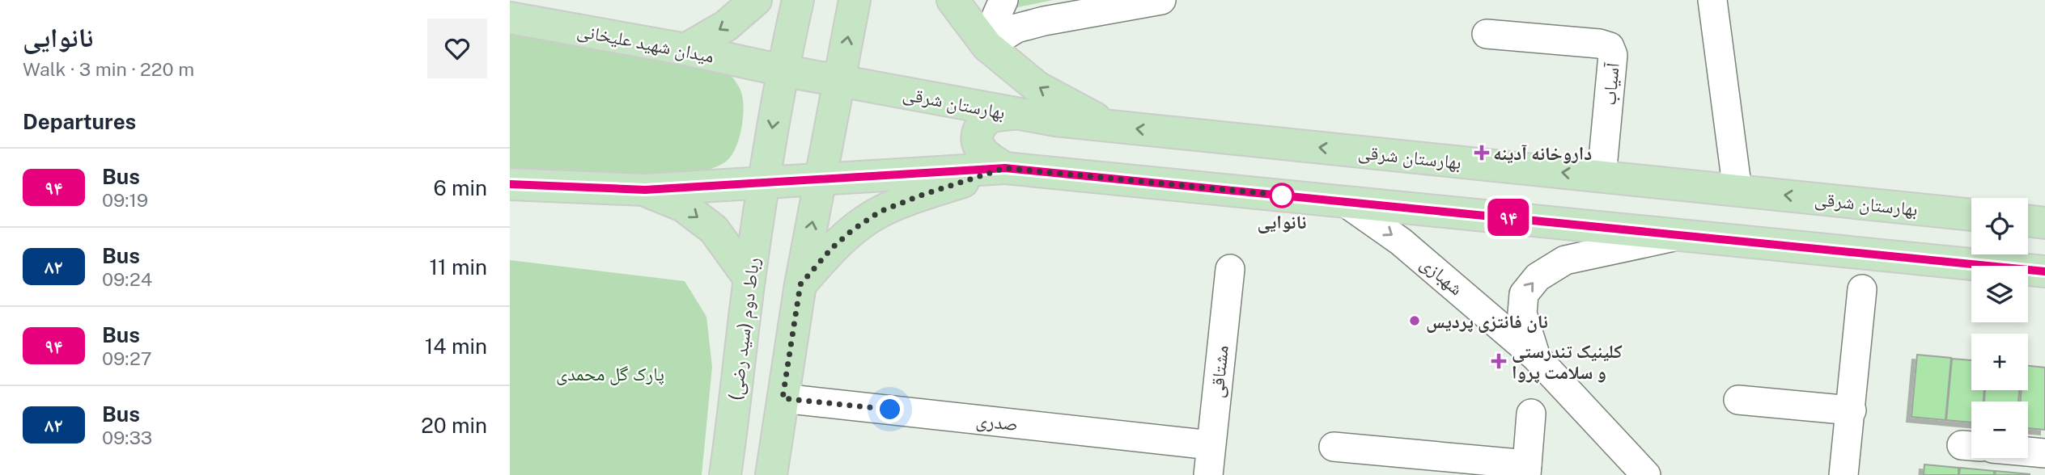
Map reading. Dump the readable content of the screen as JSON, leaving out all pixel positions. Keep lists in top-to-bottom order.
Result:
{
  "streets": {
    "main road": ["میدان شهید علیخانی", "بهارستان شرقی", "رباط دوم (سید رضی)"],
    "street": [
      "آسیاب",
      "شهبازی",
      "مشتاقی",
      "صدری"
    ]
  },
  "crossings": [
    ["میدان شهید علیخانی", "بهارستان شرقی"],
    ["آسیاب", "بهارستان شرقی"],
    ["مشتاقی", "صدری"]
  ],
  "parks": ["پارک گل محمدی"],
  "places": {
    "health": ["داروخانه آدینه", "کلینیک تندرستی و سلامت پروا"],
    "other": ["نانوایی", "نان فانتزی پردیس"]
  },
  "lines": ["bus line ۹۴"],
  "page": {
    "heading": [
      ["نانوایی", "Walk · 3 min · 220 m"],
      "Departures"
    ],
    "on_map": "۹۴",
    "list": [
      {
        "mark": "۹۴",
        "name": "Bus",
        "note": "09:19",
        "value": "6 min"
      },
      {
        "mark": "۸۲",
        "name": "Bus",
        "note": "09:24",
        "value": "11 min"
      },
      {
        "mark": "۹۴",
        "name": "Bus",
        "note": "09:27",
        "value": "14 min"
      },
      {
        "mark": "۸۲",
        "name": "Bus",
        "note": "09:33",
        "value": "20 min"
      }
    ],
    "map_buttons": ["+", "−"]
  }
}
